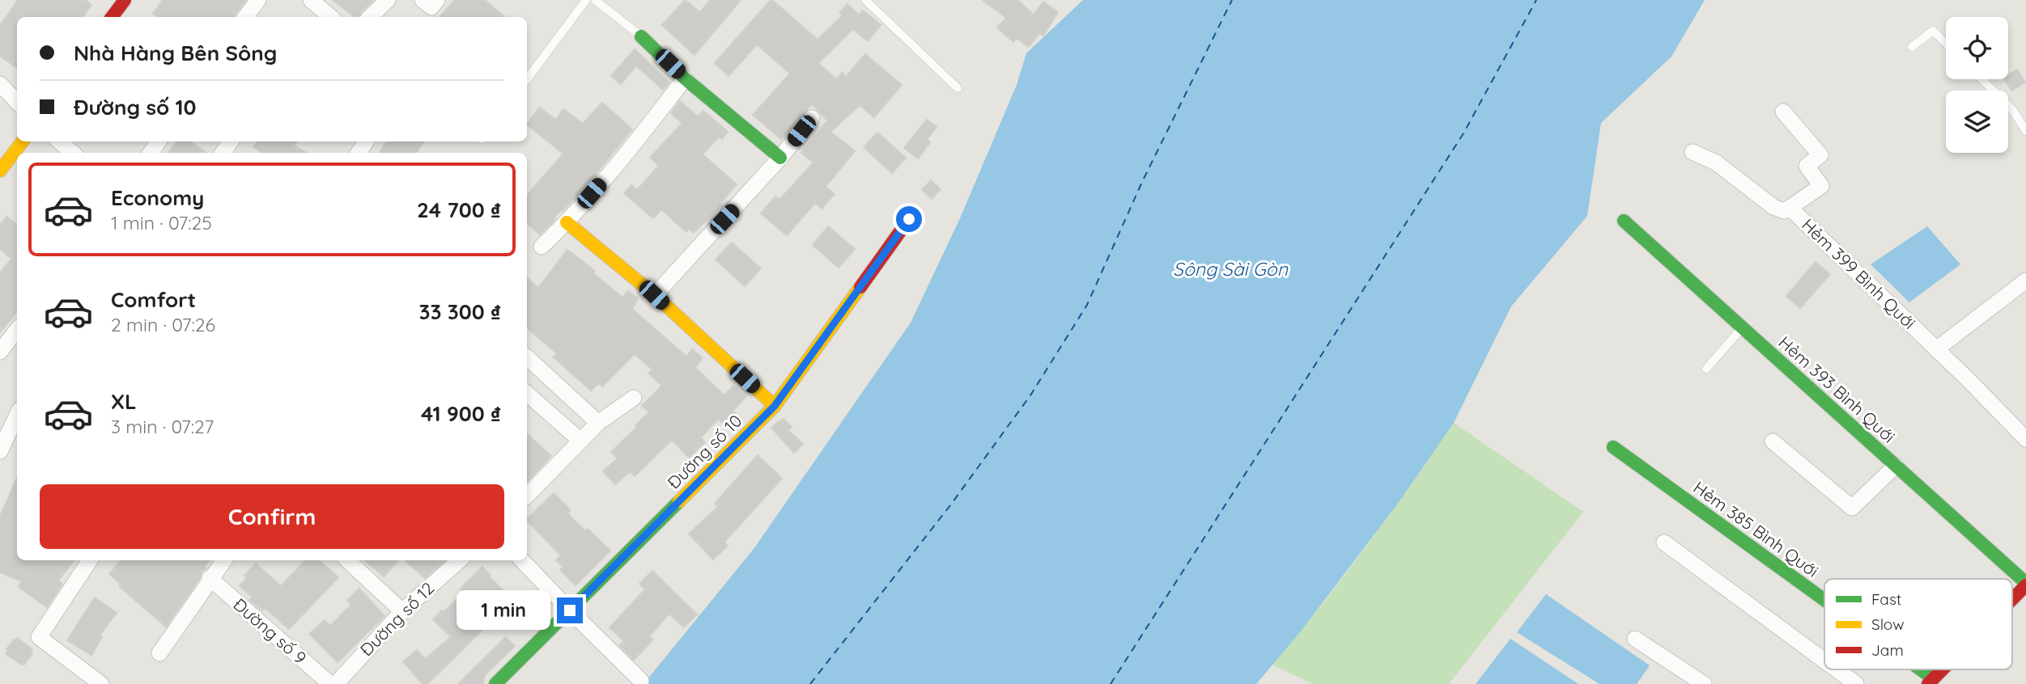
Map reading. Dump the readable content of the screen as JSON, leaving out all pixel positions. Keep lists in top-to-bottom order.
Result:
{
  "streets": {
    "street": [
      "Hẻm 399 Bình Quới",
      "Hẻm 393 Bình Quới",
      "Đường số 10",
      "Hẻm 385 Bình Quới",
      "Đường số 12",
      "Đường số 9"
    ]
  },
  "water": ["Sông Sài Gòn"],
  "legend": ["Fast", "Slow", "Jam"],
  "page": {
    "banner": ["Nhà Hàng Bên Sông", "Đường số 10"],
    "list": [
      {
        "name": "Economy",
        "note": "1 min · 07:25",
        "value": "24 700 ₫"
      },
      {
        "name": "Comfort",
        "note": "2 min · 07:26",
        "value": "33 300 ₫"
      },
      {
        "name": "XL",
        "note": "3 min · 07:27",
        "value": "41 900 ₫"
      }
    ],
    "buttons": "Confirm",
    "bubble": "1 min"
  }
}
